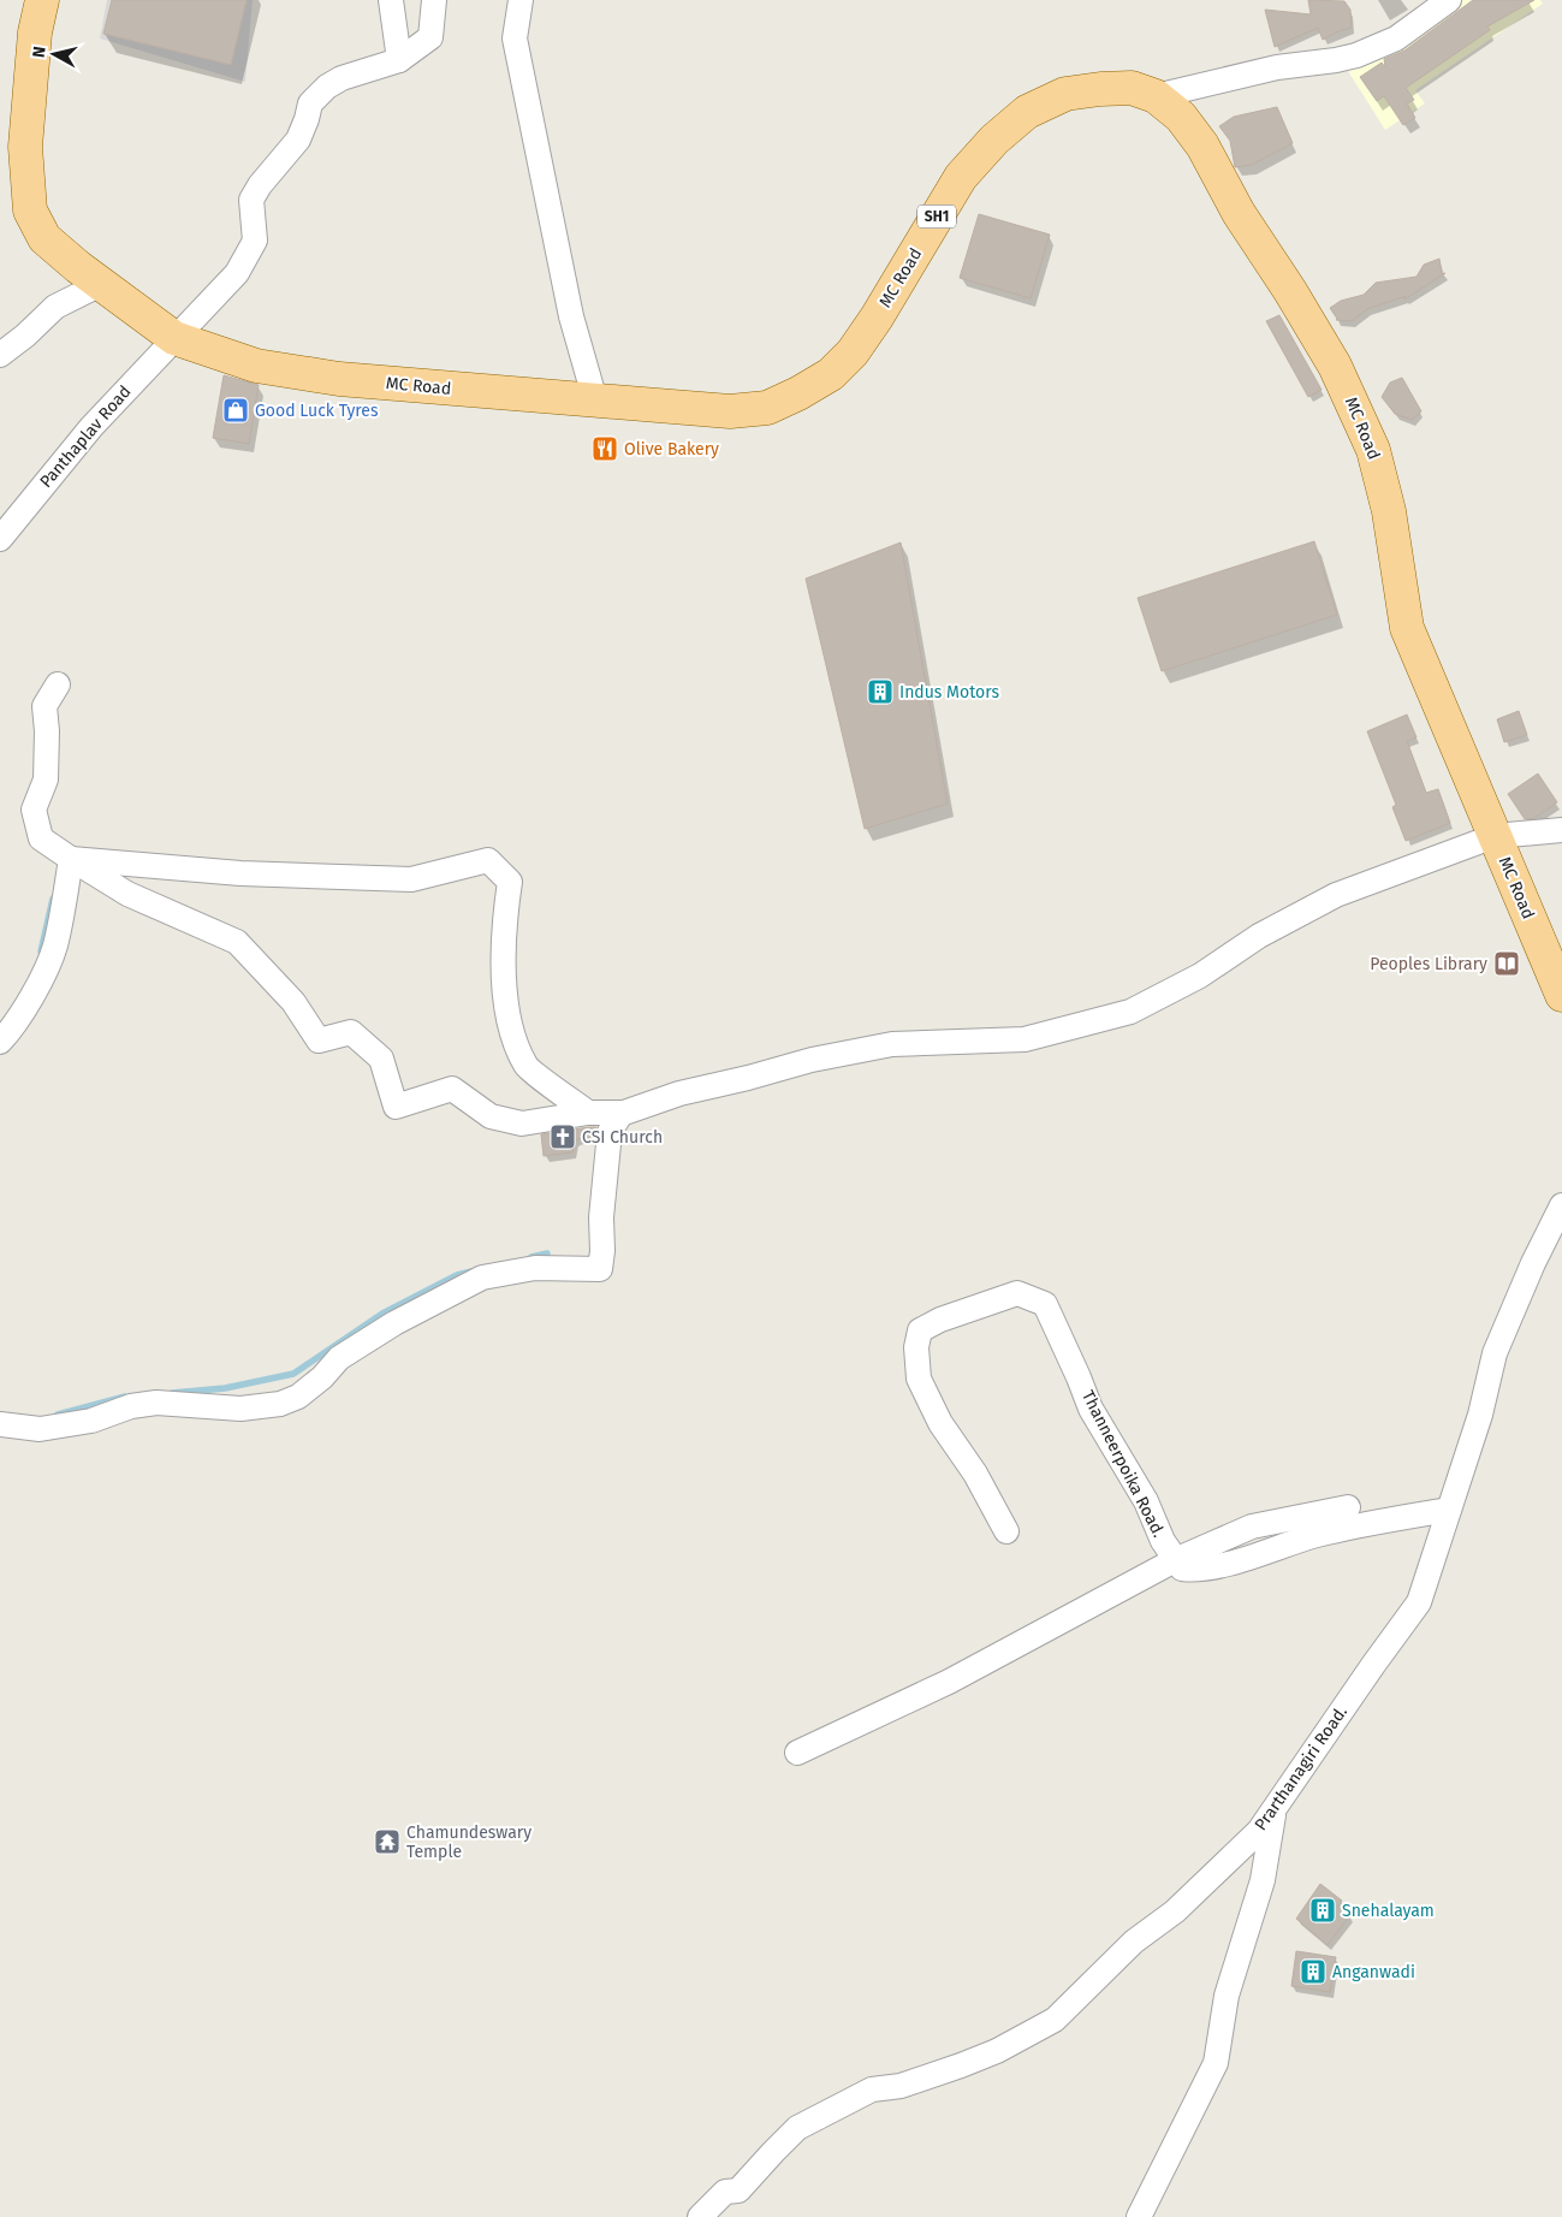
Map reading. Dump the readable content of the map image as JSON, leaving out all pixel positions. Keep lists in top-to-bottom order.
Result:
{
  "streets": {
    "main road": ["SH1", "MC Road"],
    "street": ["Panthaplav Road", "Thanneerpoika Road.", "Prarthanagiri Road."]
  },
  "crossings": [
    ["MC Road", "Panthaplav Road"]
  ],
  "places": {
    "shop": ["Good Luck Tyres"],
    "restaurant": ["Olive Bakery"],
    "building": ["Indus Motors", "Snehalayam", "Anganwadi"],
    "library": ["Peoples Library"],
    "church": ["CSI Church"],
    "temple": ["Chamundeswary Temple"]
  },
  "north": "left"
}
